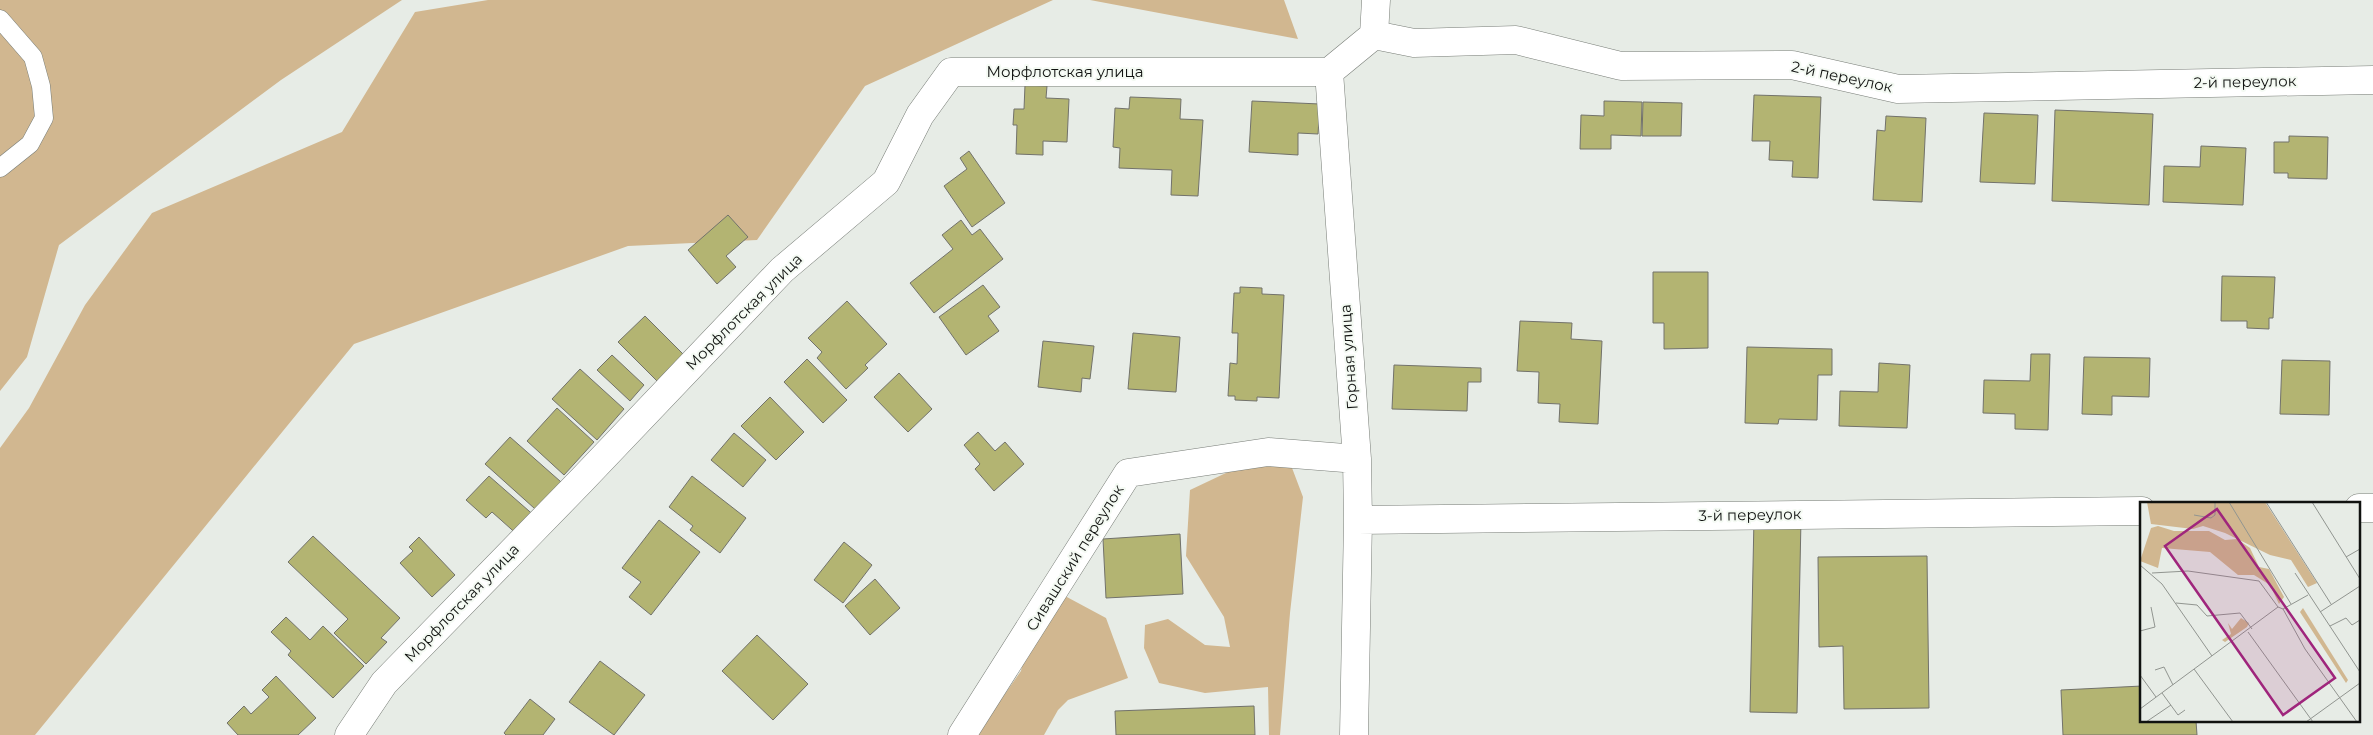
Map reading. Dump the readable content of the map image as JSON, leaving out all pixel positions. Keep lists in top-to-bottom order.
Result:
{
  "streets": {
    "street": [
      "Морфлотская улица",
      "2-й переулок",
      "Горная улица",
      "3-й переулок",
      "Сивашский переулок"
    ]
  },
  "crossings": [
    ["Морфлотская улица", "Горная улица"],
    ["Горная улица", "3-й переулок"],
    ["Горная улица", "Сивашский переулок"]
  ]
}
